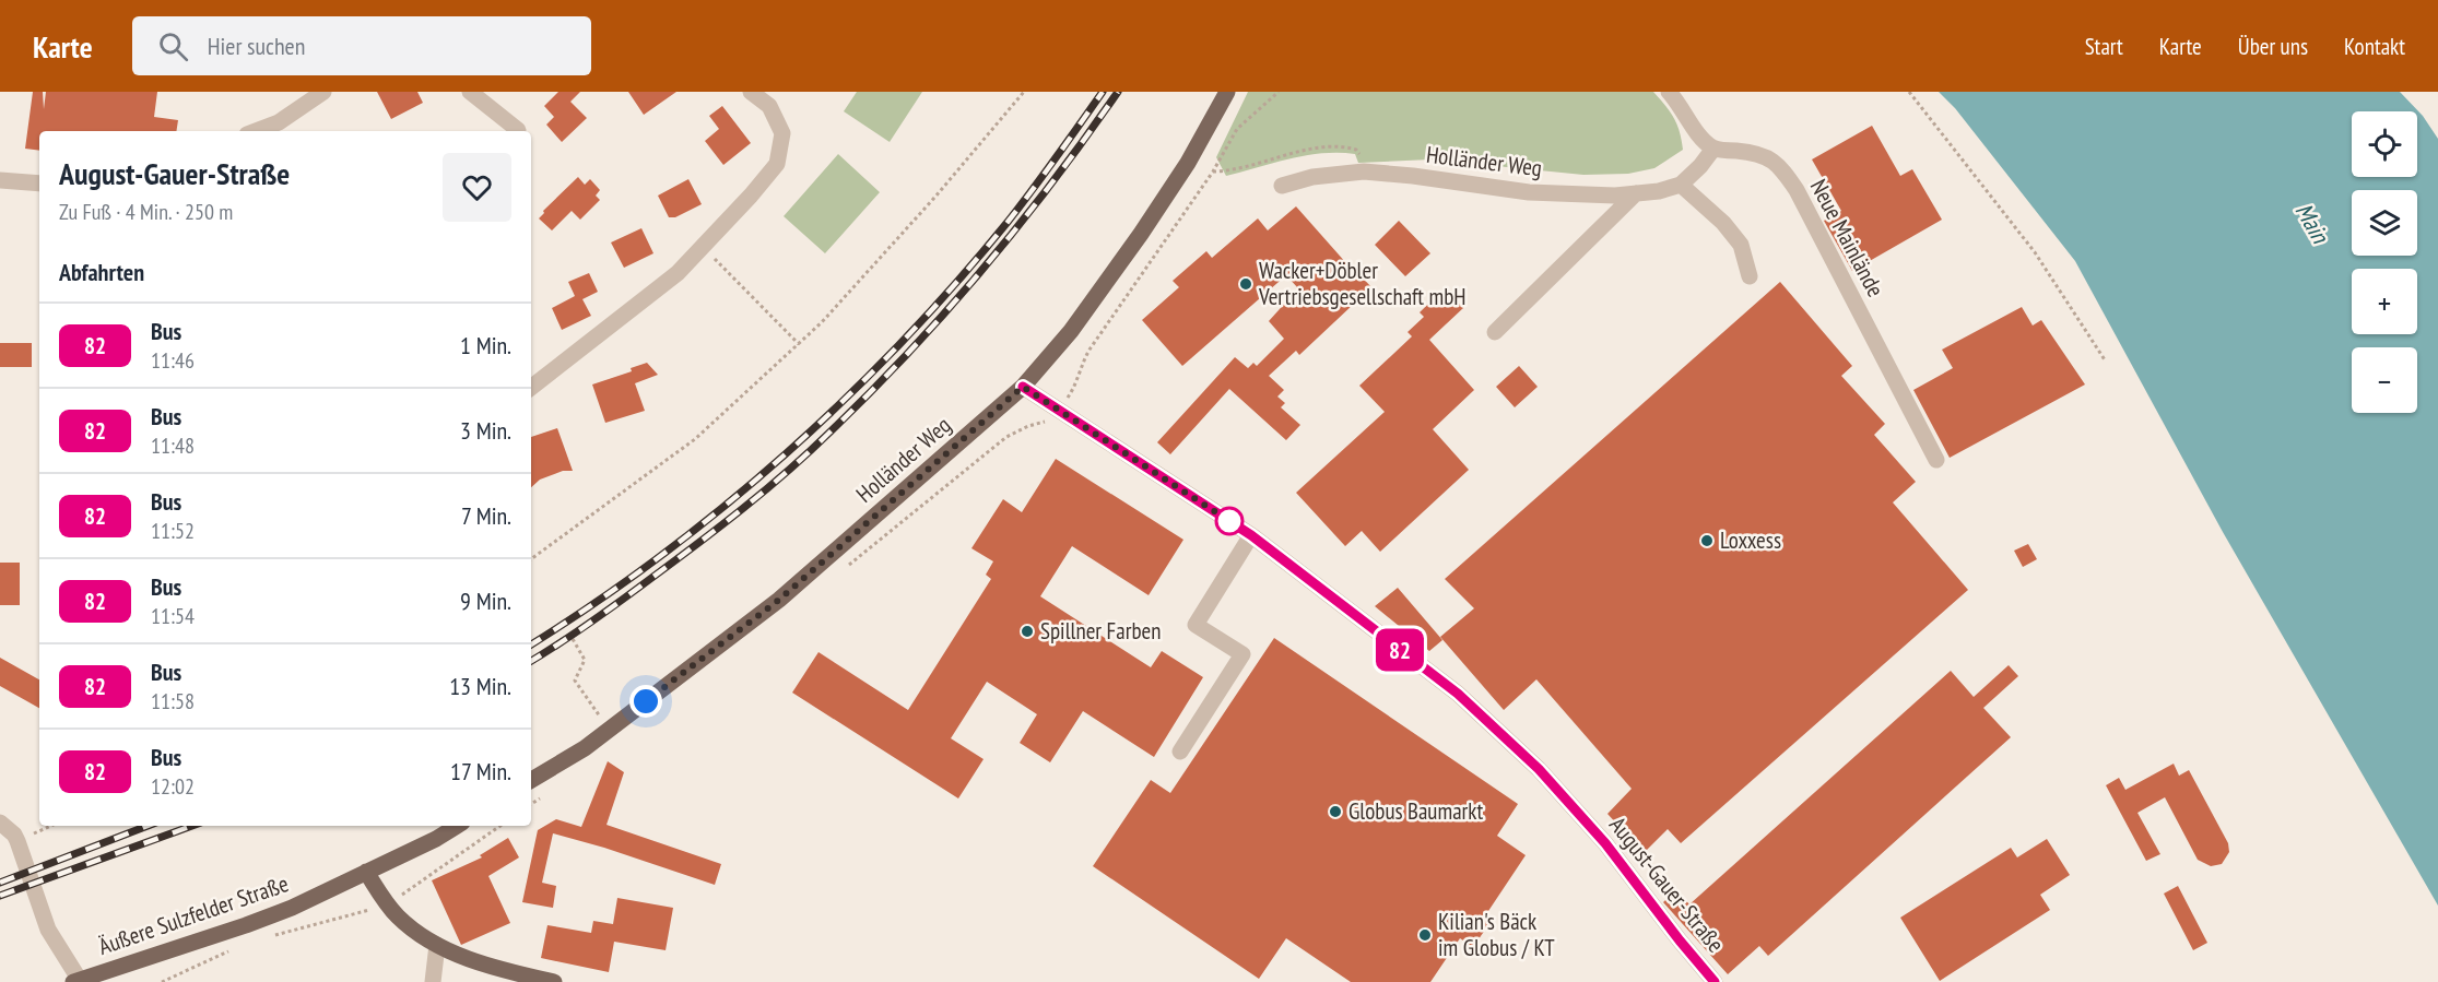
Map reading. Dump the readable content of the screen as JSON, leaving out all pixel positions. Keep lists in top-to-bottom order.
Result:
{
  "streets": {
    "main road": ["Holländer Weg", "Äußere Sulzfelder Straße"],
    "street": ["Neue Mainlände", "August-Gauer-Straße"]
  },
  "crossings": [
    ["Holländer Weg", "August-Gauer-Straße"]
  ],
  "water": ["Main"],
  "places": [
    "Wacker+Döbler Vertriebsgesellschaft mbH",
    "Loxxess",
    "Spillner Farben",
    "Globus Baumarkt",
    "Kilian's Bäck im Globus / KT"
  ],
  "lines": ["bus line 82"],
  "page": {
    "header": "Karte",
    "search": "Hier suchen",
    "nav": [
      "Start",
      "Karte",
      "Über uns",
      "Kontakt"
    ],
    "on_map": "82",
    "map_buttons": ["+", "−"],
    "heading": [
      ["August-Gauer-Straße", "Zu Fuß · 4 Min. · 250 m"],
      "Abfahrten"
    ],
    "list": [
      {
        "mark": "82",
        "name": "Bus",
        "note": "11:46",
        "value": "1 Min."
      },
      {
        "mark": "82",
        "name": "Bus",
        "note": "11:48",
        "value": "3 Min."
      },
      {
        "mark": "82",
        "name": "Bus",
        "note": "11:52",
        "value": "7 Min."
      },
      {
        "mark": "82",
        "name": "Bus",
        "note": "11:54",
        "value": "9 Min."
      },
      {
        "mark": "82",
        "name": "Bus",
        "note": "11:58",
        "value": "13 Min."
      },
      {
        "mark": "82",
        "name": "Bus",
        "note": "12:02",
        "value": "17 Min."
      }
    ]
  }
}
